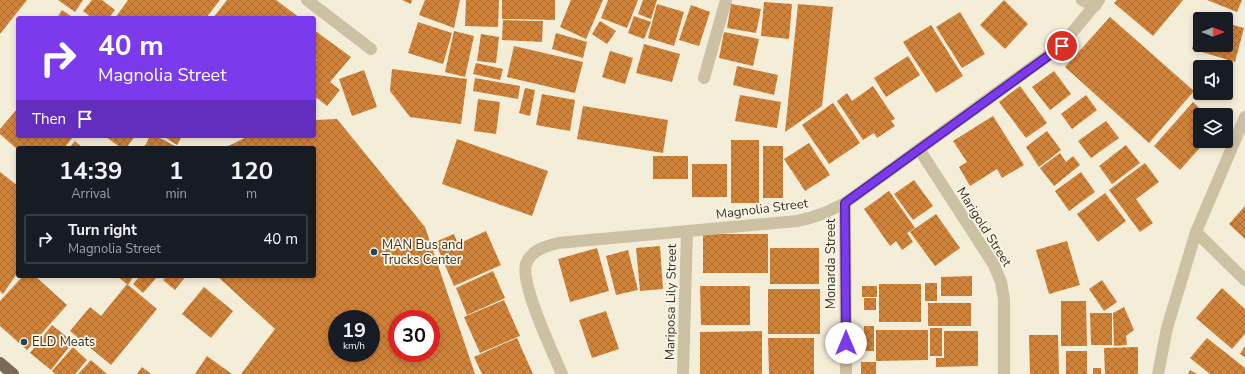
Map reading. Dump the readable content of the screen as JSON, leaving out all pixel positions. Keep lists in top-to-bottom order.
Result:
{
  "streets": {
    "street": [
      "Magnolia Street",
      "Marigold Street",
      "Monarda Street",
      "Mariposa Lily Street"
    ]
  },
  "crossings": [
    ["Magnolia Street", "Marigold Street"],
    ["Magnolia Street", "Monarda Street"],
    ["Magnolia Street", "Mariposa Lily Street"]
  ],
  "places": ["MAN Bus and Trucks Center", "ELD Meats"],
  "north": "right",
  "page": {
    "turn": ["40 m", "Magnolia Street"],
    "then": "Then",
    "eta": [
      "14:39",
      "Arrival",
      "1",
      "min",
      "120",
      "m"
    ],
    "list": [
      {
        "name": "Turn right",
        "note": "Magnolia Street",
        "value": "40 m"
      }
    ],
    "speed": "19 km/h",
    "limit": "30"
  }
}
